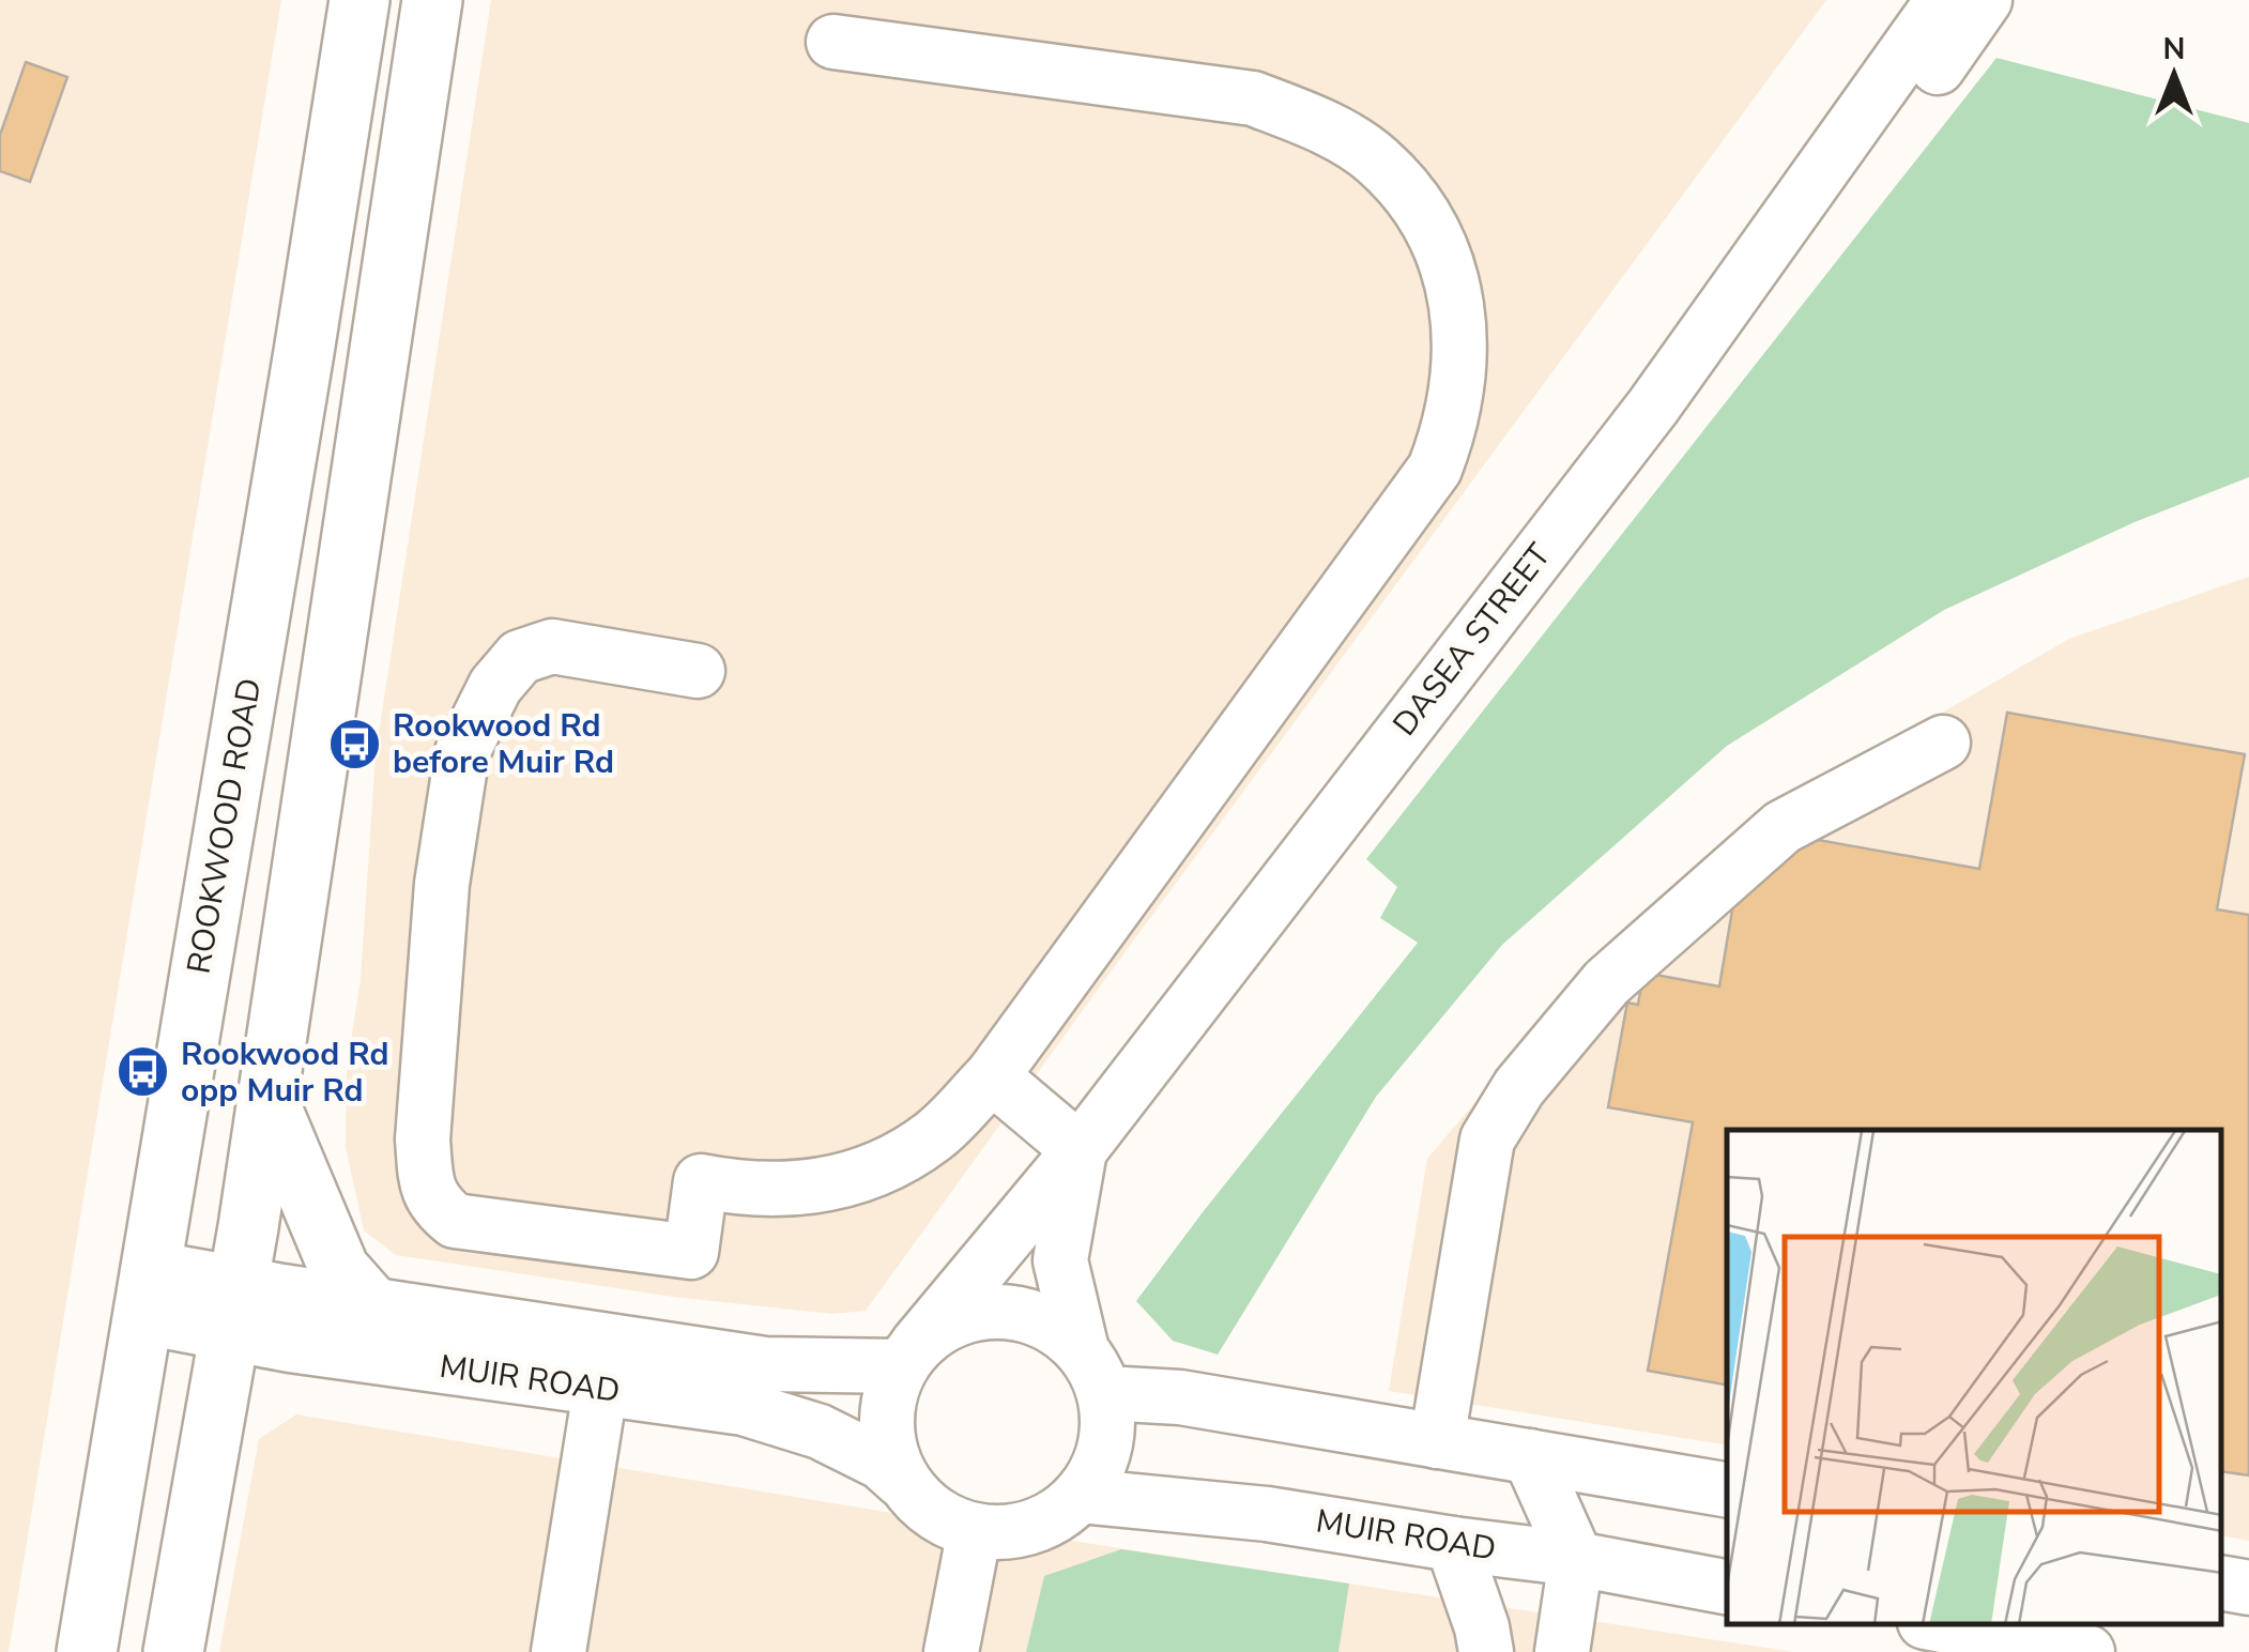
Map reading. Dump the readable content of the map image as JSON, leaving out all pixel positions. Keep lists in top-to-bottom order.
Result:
{
  "streets": {
    "highway": ["ROOKWOOD ROAD"],
    "street": ["DASEA STREET", "MUIR ROAD"]
  },
  "crossings": [
    ["DASEA STREET", "MUIR ROAD"],
    ["ROOKWOOD ROAD", "MUIR ROAD"]
  ],
  "places": {
    "bus stop": ["Rookwood Rd before Muir Rd", "Rookwood Rd opp Muir Rd"]
  },
  "north": "top"
}
